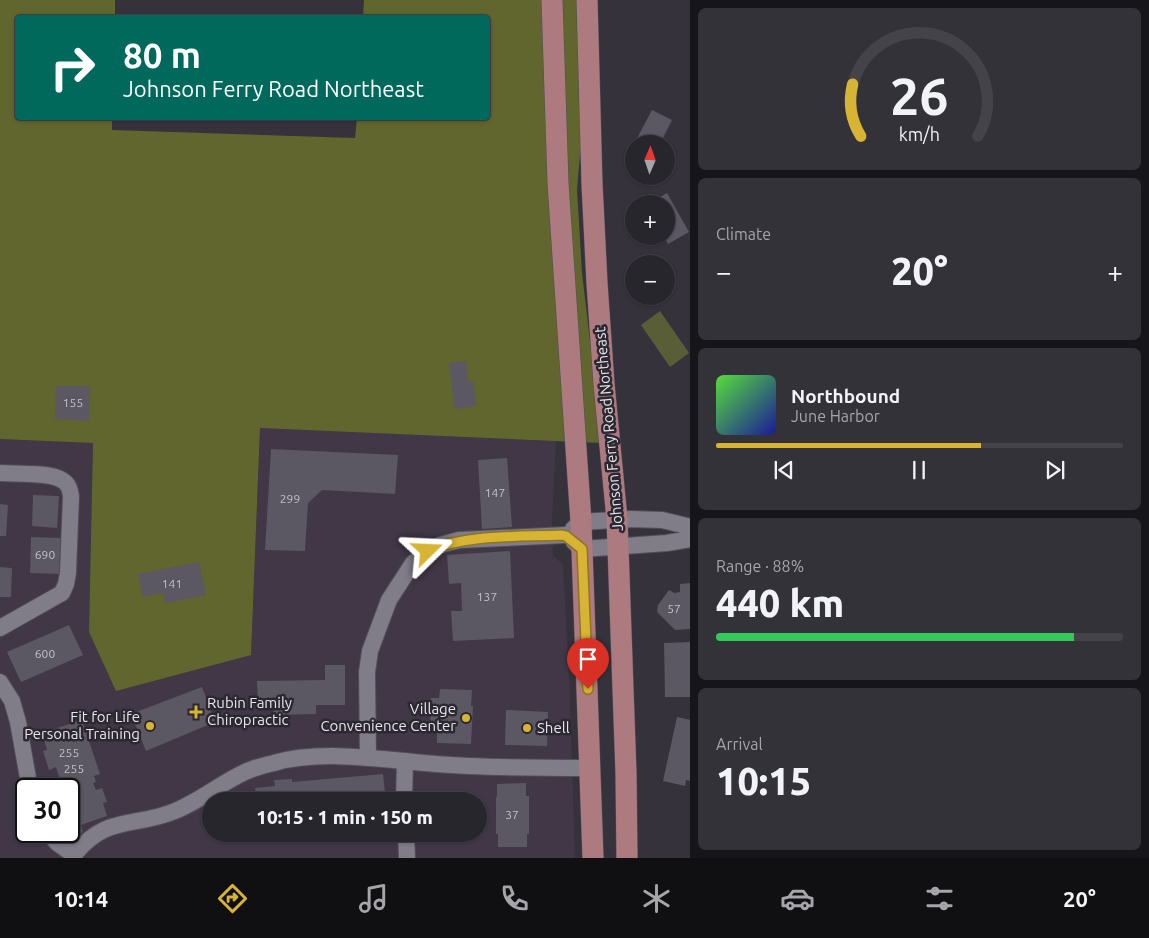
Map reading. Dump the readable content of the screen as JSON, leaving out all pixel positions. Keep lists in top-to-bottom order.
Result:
{
  "streets": {
    "main road": ["Johnson Ferry Road Northeast"]
  },
  "places": {
    "health": ["Rubin Family Chiropractic"],
    "other": ["Village Convenience Center", "Fit for Life Personal Training", "Shell"]
  },
  "house_numbers": [
    "155",
    "147",
    "299",
    "690",
    "141",
    "137",
    "57",
    "600",
    "255",
    "255",
    "37"
  ],
  "north": "top",
  "page": {
    "turn": ["80 m", "Johnson Ferry Road Northeast"],
    "map_buttons": ["+", "−"],
    "tile": [
      "Climate",
      ["Range · 88%", "440 km"],
      ["Arrival", "10:15"]
    ],
    "heat": ["−", "20°", "+"],
    "song": ["Northbound", "June Harbor"],
    "limit": "30",
    "trip": "10:15 · 1 min · 150 m",
    "tabs": ["10:14", "20°"],
    "gauge": ["26", "km/h"]
  }
}
